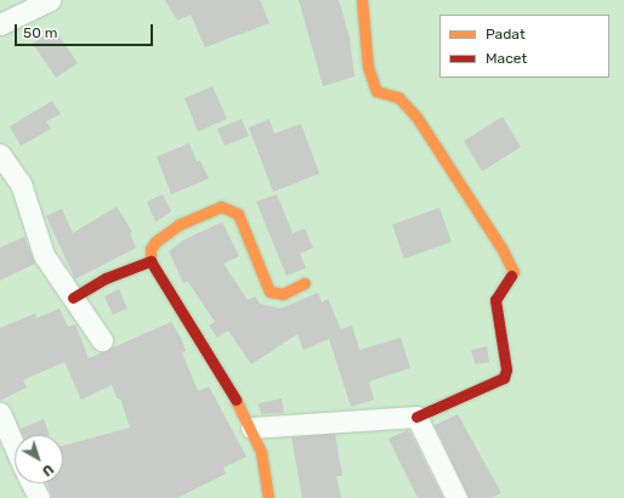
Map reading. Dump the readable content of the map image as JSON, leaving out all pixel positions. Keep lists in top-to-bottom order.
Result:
{
  "legend": ["Padat", "Macet"],
  "scale_bar": "50 m",
  "north": "bottom right"
}
